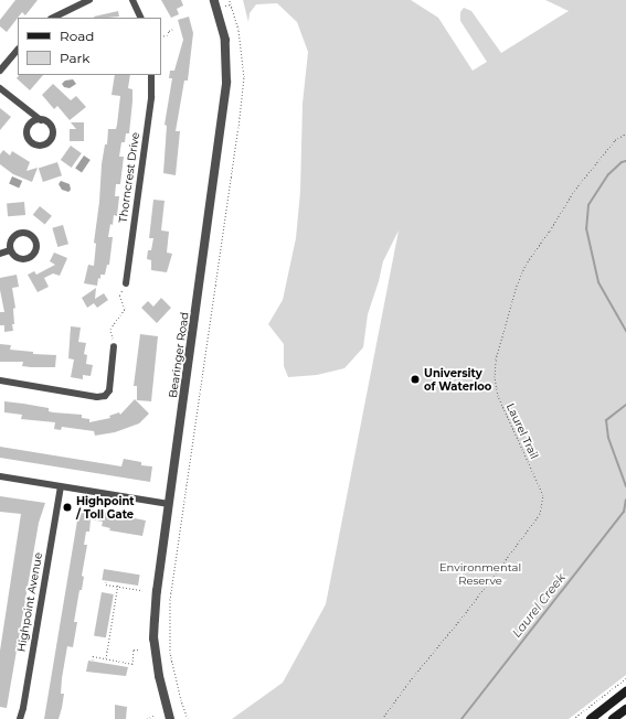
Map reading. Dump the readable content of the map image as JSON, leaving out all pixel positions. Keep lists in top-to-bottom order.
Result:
{
  "streets": {
    "street": ["Thorncrest Drive", "Bearinger Road", "Highpoint Avenue"],
    "path": ["Laurel Trail"]
  },
  "water": ["Laurel Creek"],
  "parks": ["Environmental Reserve"],
  "places": ["University of Waterloo", "Highpoint / Toll Gate"],
  "legend": ["Road", "Park"]
}
